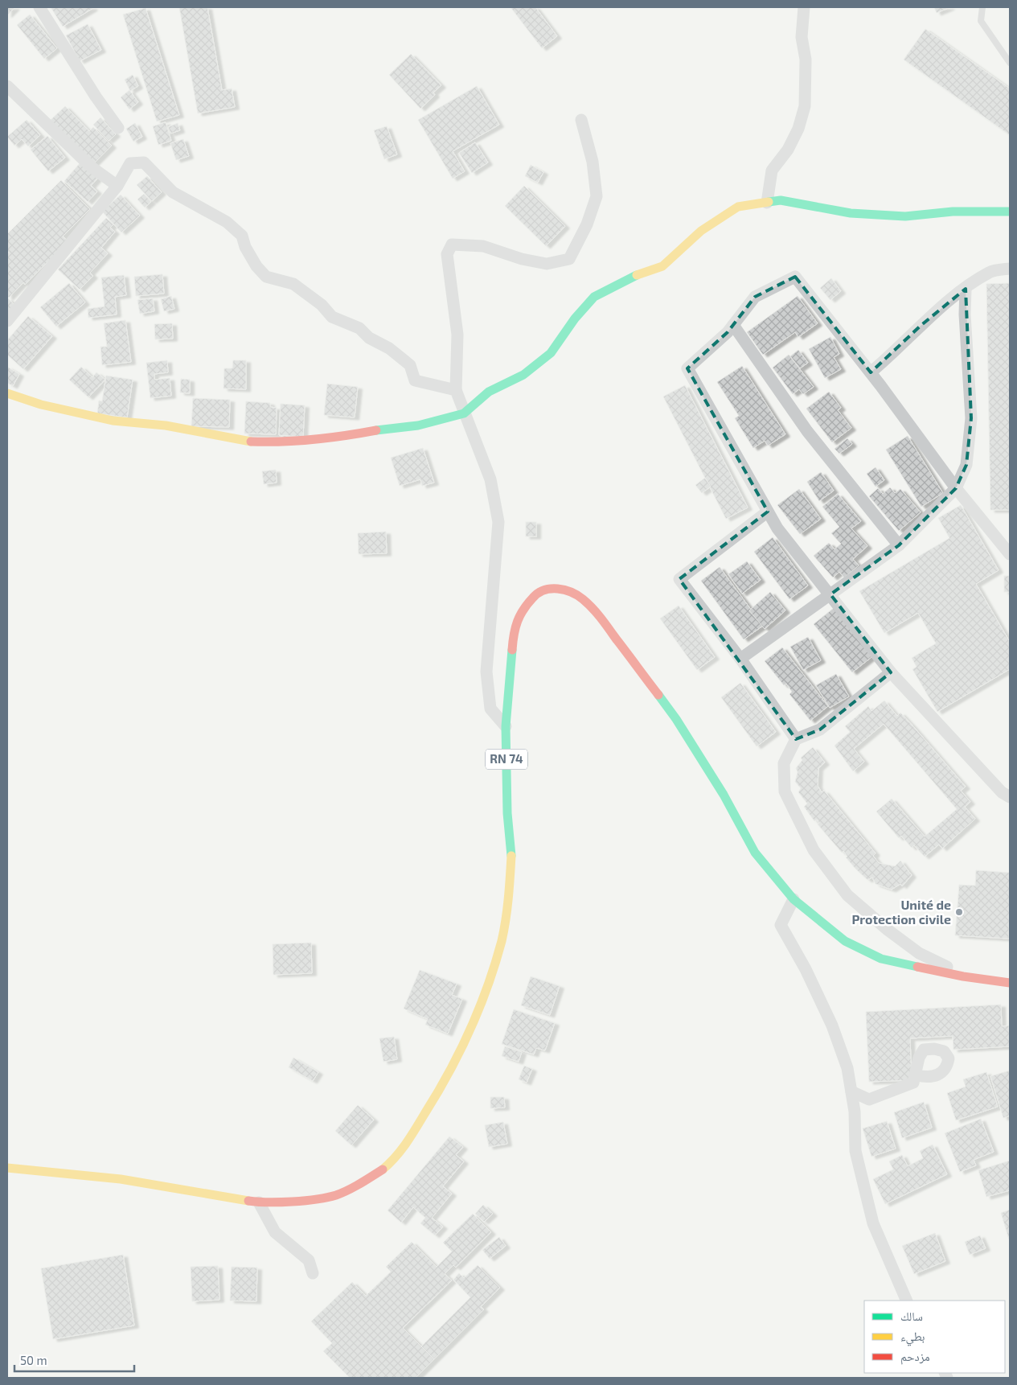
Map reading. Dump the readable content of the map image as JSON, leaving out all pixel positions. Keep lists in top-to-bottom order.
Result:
{
  "streets": {
    "main road": ["RN 74"]
  },
  "places": ["Unité de Protection civile"],
  "legend": ["سالك", "بطيء", "مزدحم"],
  "scale_bar": "50 m"
}
